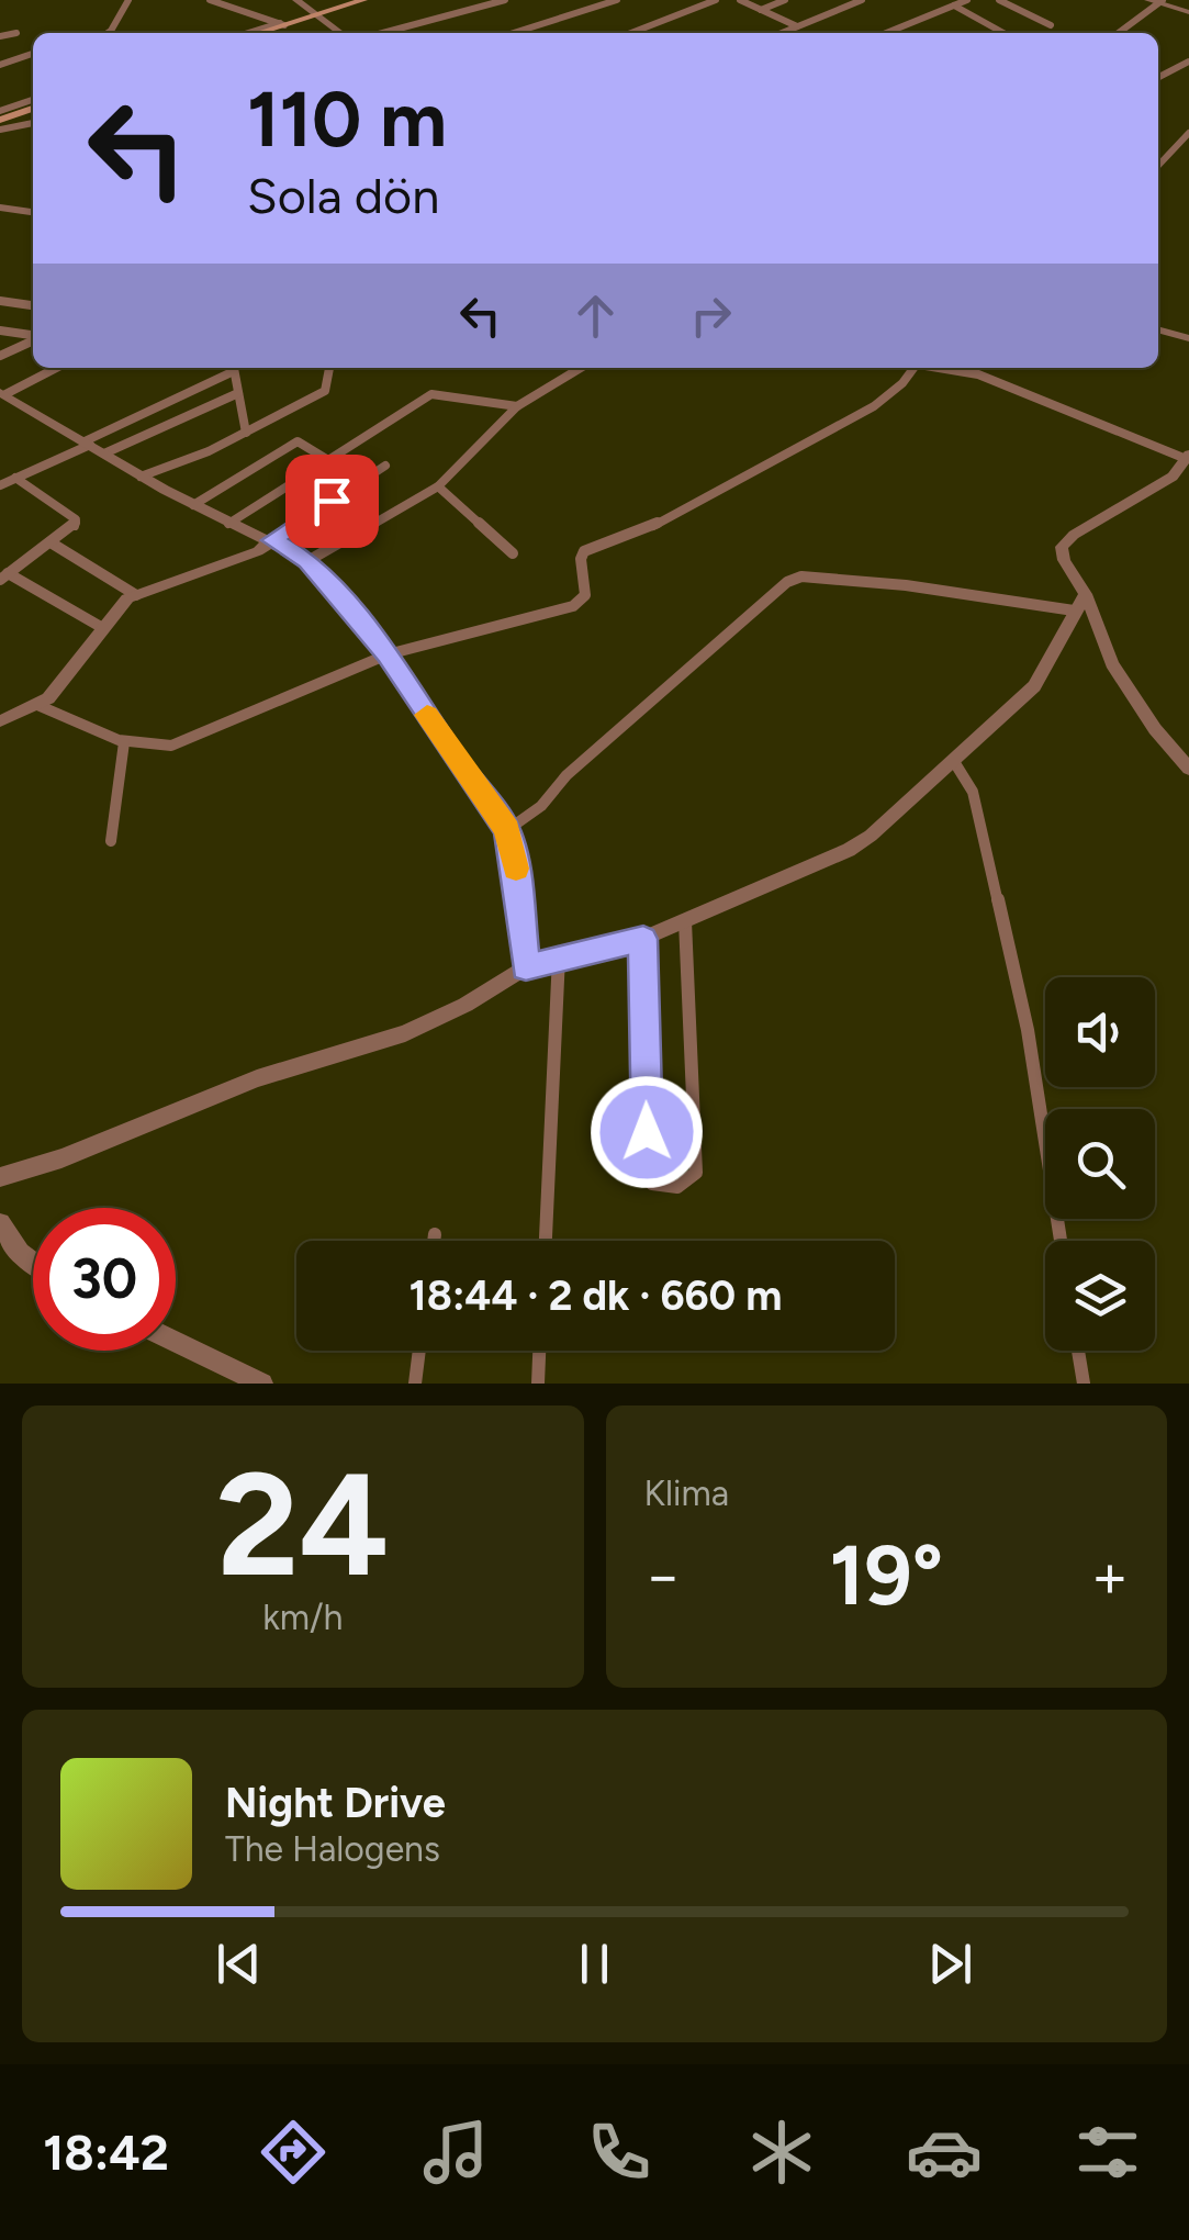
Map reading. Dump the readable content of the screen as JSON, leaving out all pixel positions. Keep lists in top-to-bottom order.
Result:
{
  "page": {
    "turn": ["110 m", "Sola dön"],
    "limit": "30",
    "trip": "18:44 · 2 dk · 660 m",
    "tile": [
      ["24", "km/h"],
      "Klima"
    ],
    "heat": ["−", "19°", "+"],
    "song": ["Night Drive", "The Halogens"],
    "tabs": "18:42"
  }
}
